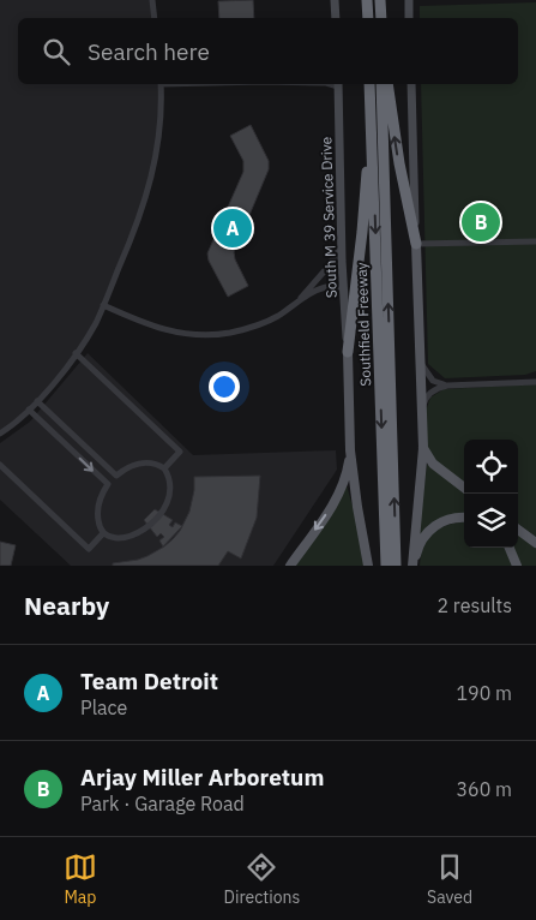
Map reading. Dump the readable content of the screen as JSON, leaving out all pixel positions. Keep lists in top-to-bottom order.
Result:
{
  "streets": {
    "highway": ["Southfield Freeway"],
    "main road": ["South M 39 Service Drive"]
  },
  "page": {
    "search": "Search here",
    "pins": ["B", "A"],
    "heading": ["Nearby", "2 results"],
    "list": [
      {
        "mark": "A",
        "name": "Team Detroit",
        "note": "Place",
        "value": "190 m"
      },
      {
        "mark": "B",
        "name": "Arjay Miller Arboretum",
        "note": "Park · Garage Road",
        "value": "360 m"
      }
    ],
    "nav": ["Map", "Directions", "Saved"]
  }
}
